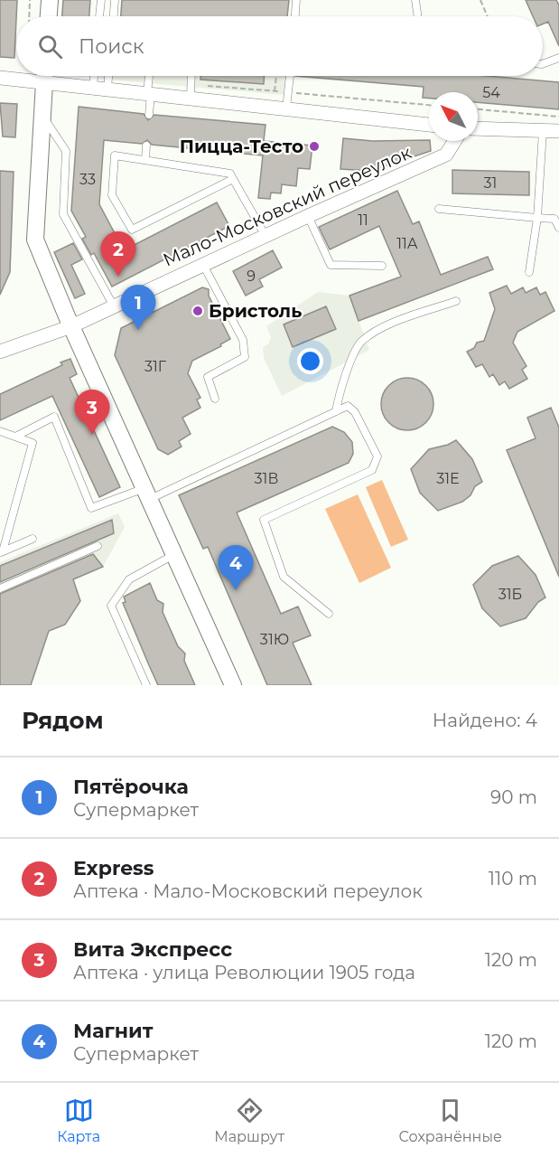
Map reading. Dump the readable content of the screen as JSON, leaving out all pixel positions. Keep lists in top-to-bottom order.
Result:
{
  "streets": {
    "street": ["Мало-Московский переулок"]
  },
  "places": ["Пицца-Тесто", "Бристоль"],
  "house_numbers": [
    "54",
    "33",
    "31",
    "11",
    "11А",
    "9",
    "31Г",
    "31В",
    "31Е",
    "31Б",
    "31Ю"
  ],
  "north": "top left",
  "page": {
    "search": "Поиск",
    "pins": [
      "2",
      "1",
      "3",
      "4"
    ],
    "heading": ["Рядом", "Найдено: 4"],
    "list": [
      {
        "mark": "1",
        "name": "Пятёрочка",
        "note": "Супермаркет",
        "value": "90 m"
      },
      {
        "mark": "2",
        "name": "Express",
        "note": "Аптека · Мало-Московский переулок",
        "value": "110 m"
      },
      {
        "mark": "3",
        "name": "Вита Экспресс",
        "note": "Аптека · улица Революции 1905 года",
        "value": "120 m"
      },
      {
        "mark": "4",
        "name": "Магнит",
        "note": "Супермаркет",
        "value": "120 m"
      }
    ],
    "nav": ["Карта", "Маршрут", "Сохранённые"]
  }
}
